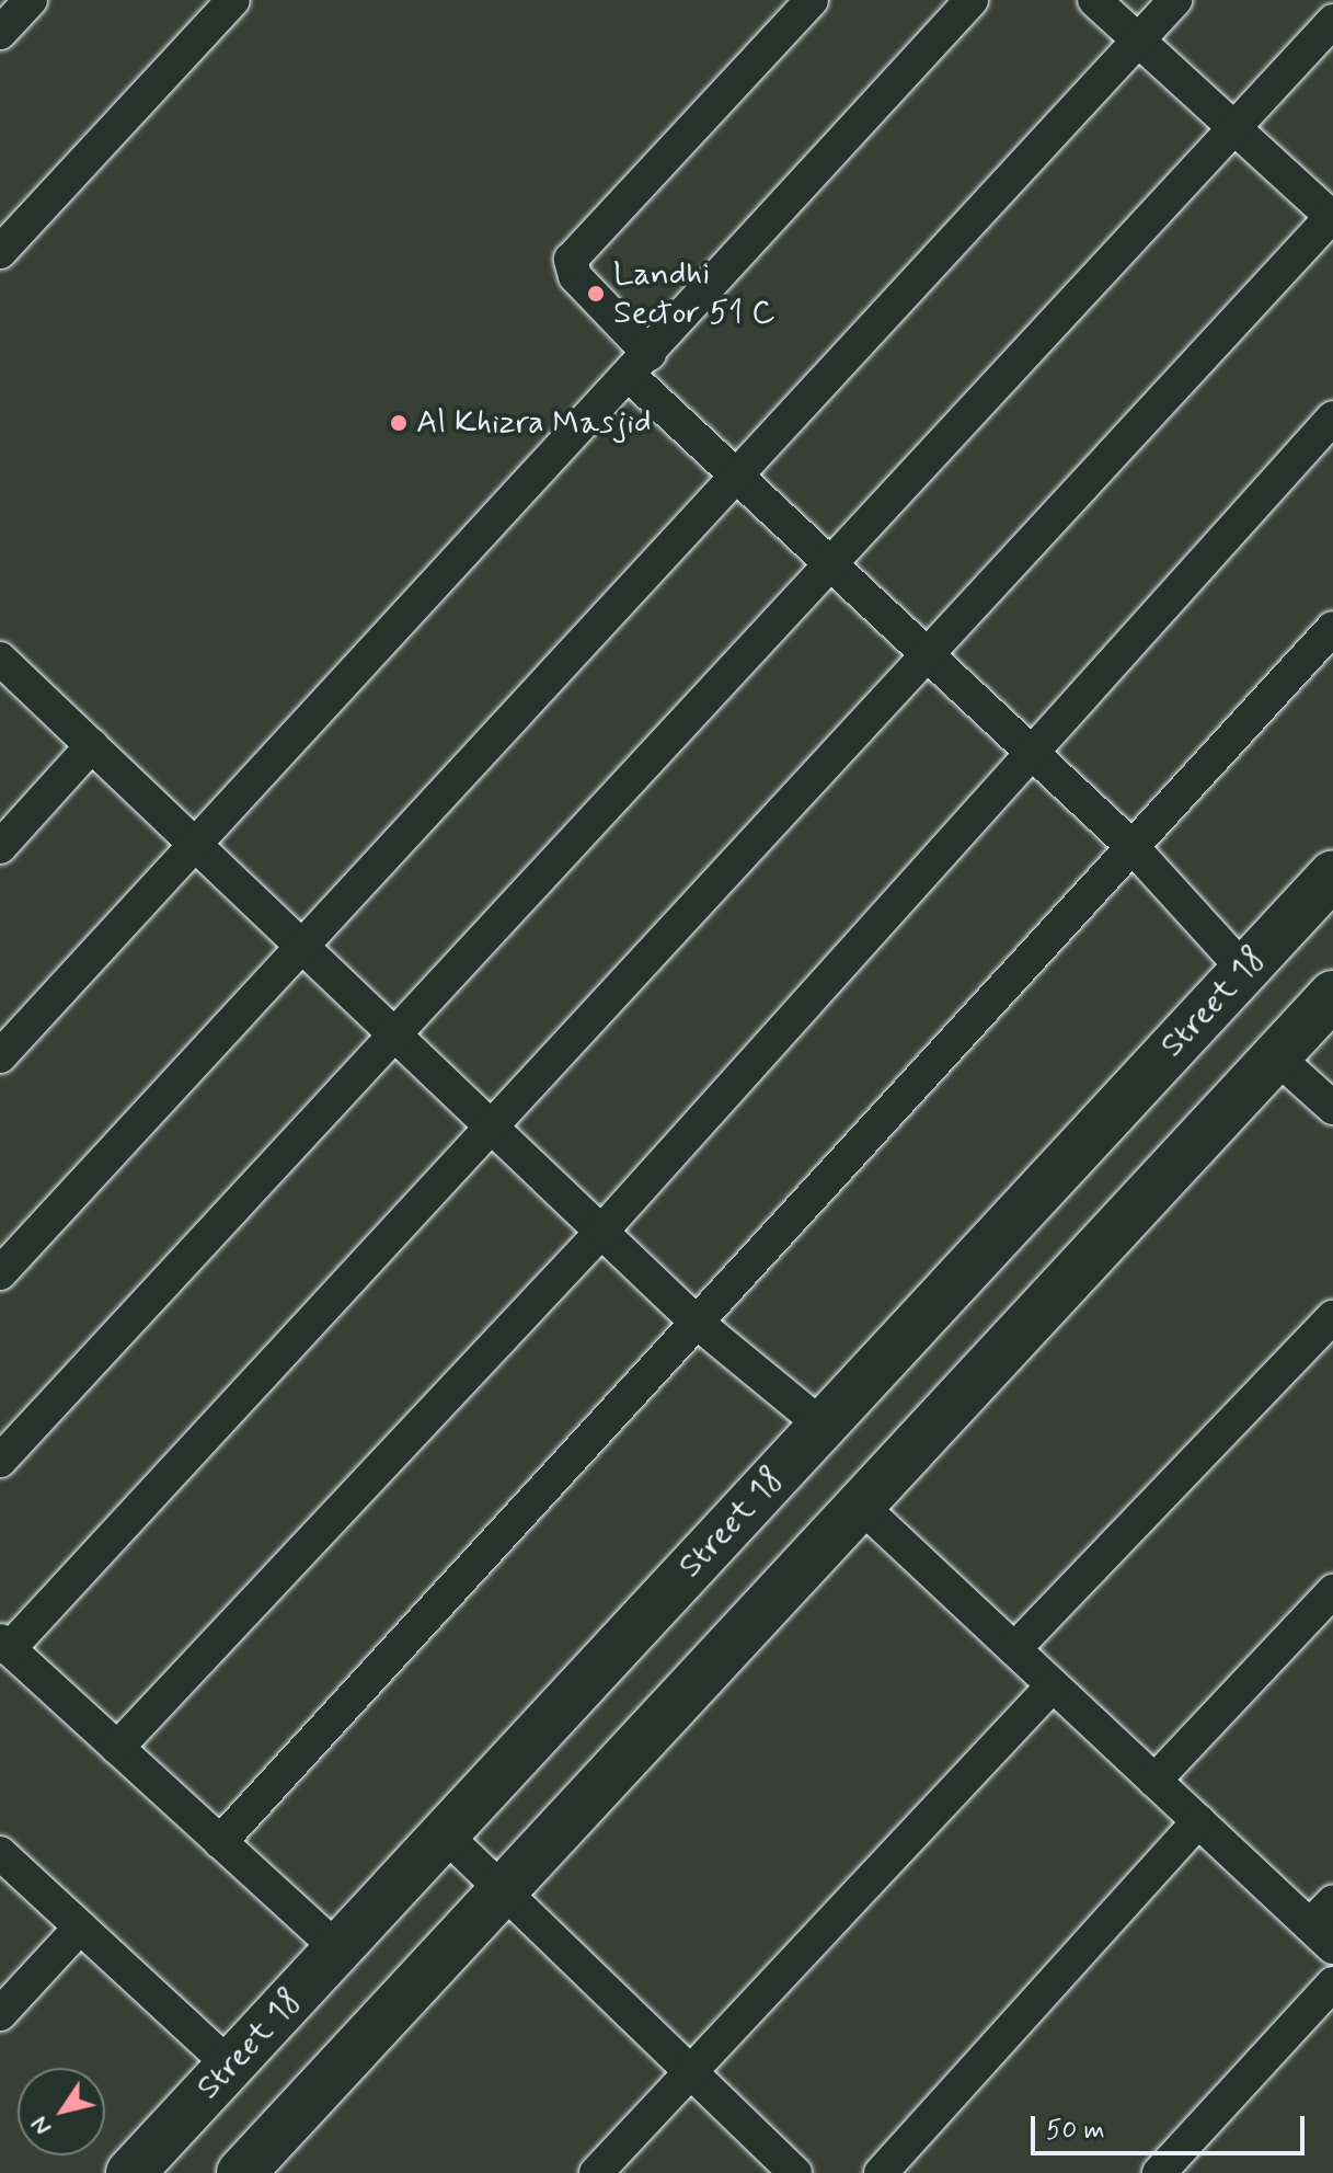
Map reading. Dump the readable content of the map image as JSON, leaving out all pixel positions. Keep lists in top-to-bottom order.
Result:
{
  "streets": {
    "street": ["Street 18"]
  },
  "places": ["Landhi Sector 51 C", "Al Khizra Masjid"],
  "scale_bar": "50 m",
  "north": "bottom left"
}
